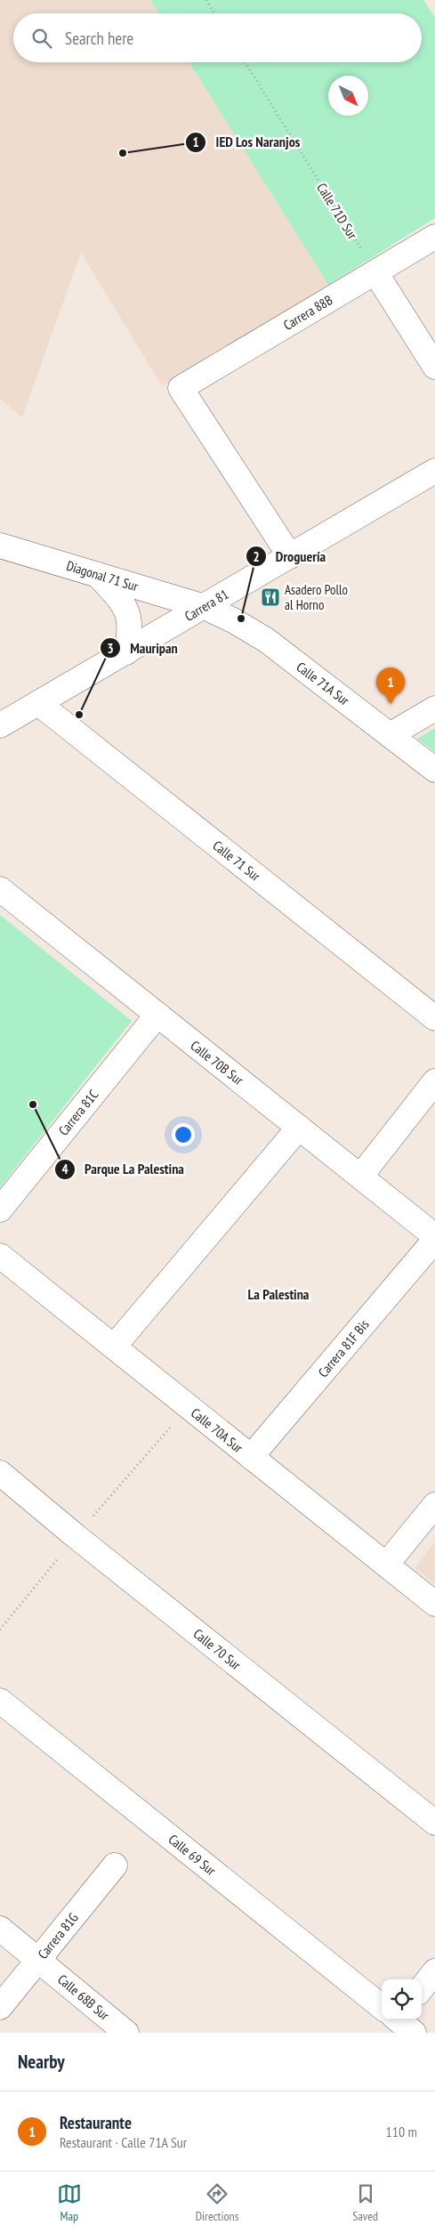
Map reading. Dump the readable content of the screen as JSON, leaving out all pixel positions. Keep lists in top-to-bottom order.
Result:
{
  "streets": {
    "street": [
      "Carrera 88B",
      "Diagonal 71 Sur",
      "Carrera 81",
      "Calle 71A Sur",
      "Calle 71 Sur",
      "Calle 70B Sur",
      "Carrera 81C",
      "Carrera 81F Bis",
      "Calle 70A Sur",
      "Calle 70 Sur",
      "Calle 69 Sur",
      "Carrera 81G",
      "Calle 68B Sur"
    ],
    "path": ["Calle 71D Sur"]
  },
  "crossings": [
    ["Calle 71D Sur", "Carrera 88B"],
    ["Carrera 88B", "Carrera 81"],
    ["Diagonal 71 Sur", "Carrera 81"],
    ["Diagonal 71 Sur", "Calle 71A Sur"],
    ["Carrera 81", "Calle 71A Sur"],
    ["Carrera 81", "Calle 71 Sur"],
    ["Calle 70B Sur", "Carrera 81C"],
    ["Carrera 81F Bis", "Calle 70A Sur"],
    ["Carrera 81G", "Calle 68B Sur"]
  ],
  "districts": ["La Palestina"],
  "places": {
    "other": [
      "IED Los Naranjos",
      "Droguería",
      "Mauripan",
      "Parque La Palestina"
    ],
    "restaurant": ["Asadero Pollo al Horno"]
  },
  "north": "bottom right",
  "page": {
    "search": "Search here",
    "pins": "1",
    "heading": "Nearby",
    "list": [
      {
        "mark": "1",
        "name": "Restaurante",
        "note": "Restaurant · Calle 71A Sur",
        "value": "110 m"
      }
    ],
    "nav": ["Map", "Directions", "Saved"]
  }
}
